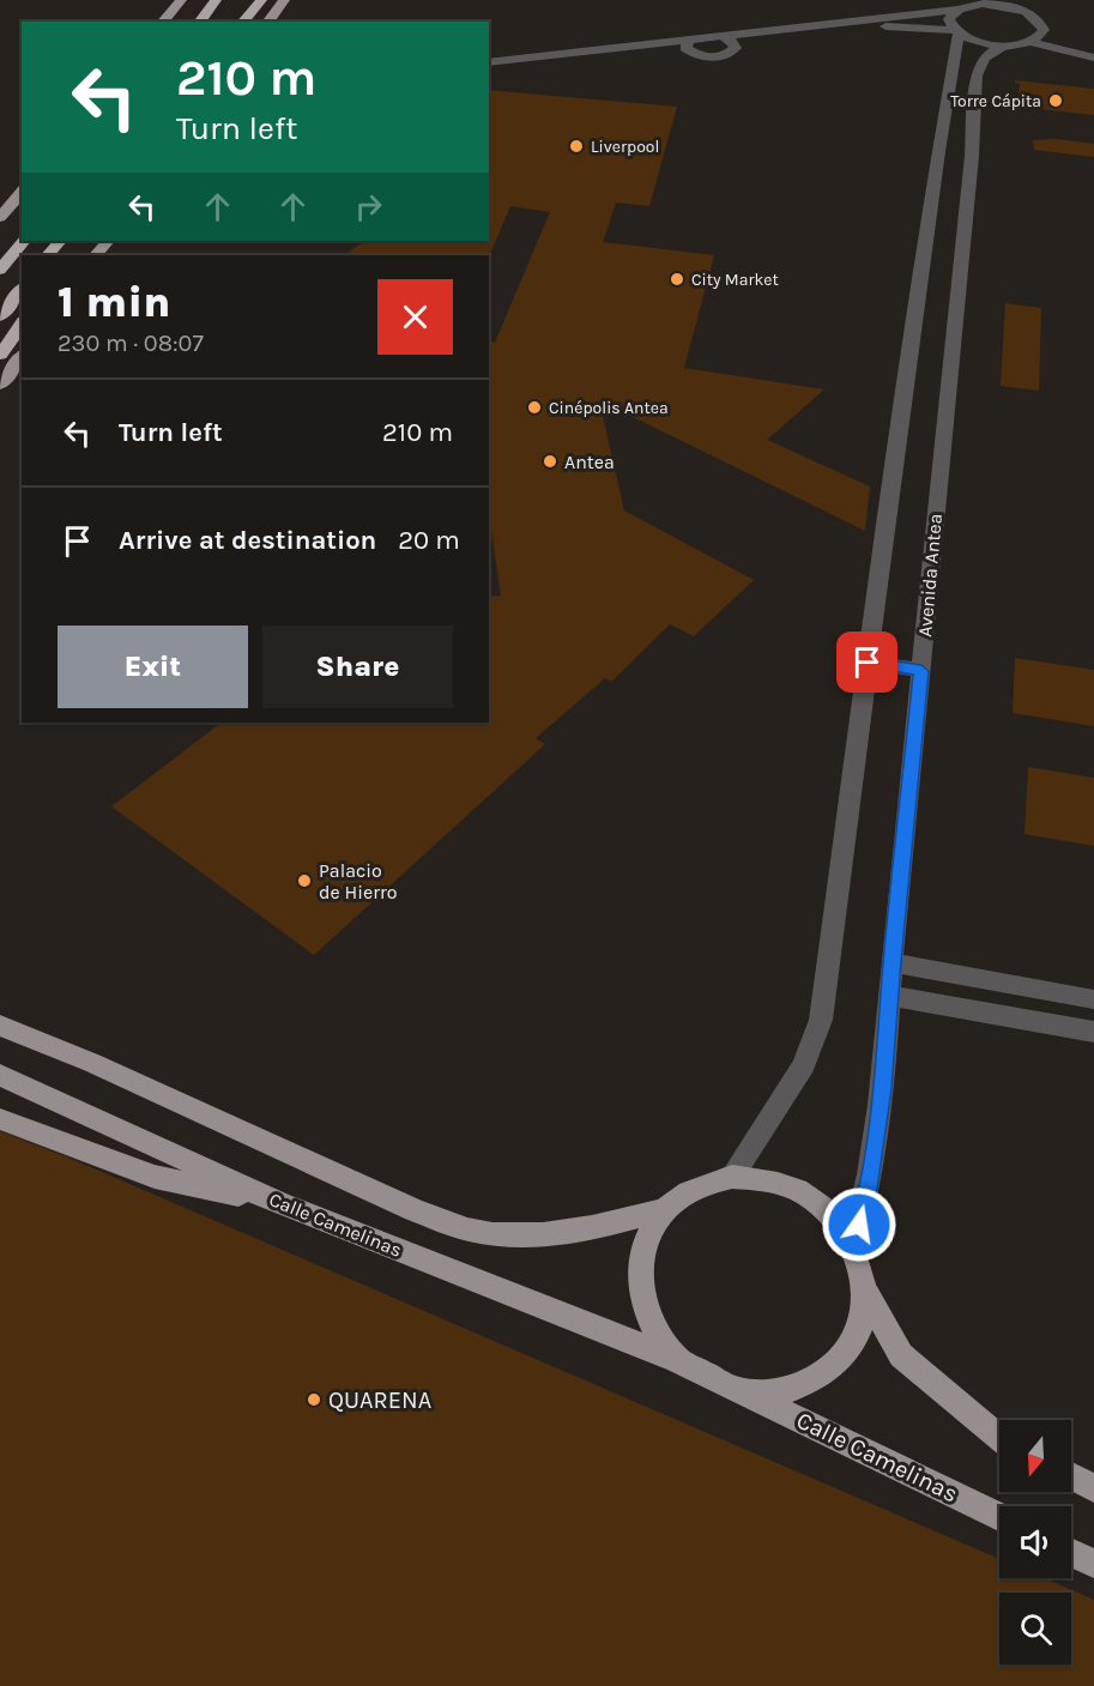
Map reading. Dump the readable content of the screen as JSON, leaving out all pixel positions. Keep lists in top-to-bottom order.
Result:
{
  "streets": {
    "main road": ["Calle Camelinas"],
    "street": ["Avenida Antea"]
  },
  "crossings": [
    ["Avenida Antea", "Calle Camelinas"]
  ],
  "places": [
    "Torre Cápita",
    "Liverpool",
    "City Market",
    "Cinépolis Antea",
    "Antea",
    "Palacio de Hierro",
    "QUARENA"
  ],
  "north": "bottom",
  "page": {
    "turn": ["210 m", "Turn left"],
    "heading": ["1 min", "230 m · 08:07"],
    "list": [
      {
        "name": "Turn left",
        "value": "210 m"
      },
      {
        "name": "Arrive at destination",
        "value": "20 m"
      }
    ],
    "buttons": ["Exit", "Share"]
  }
}
